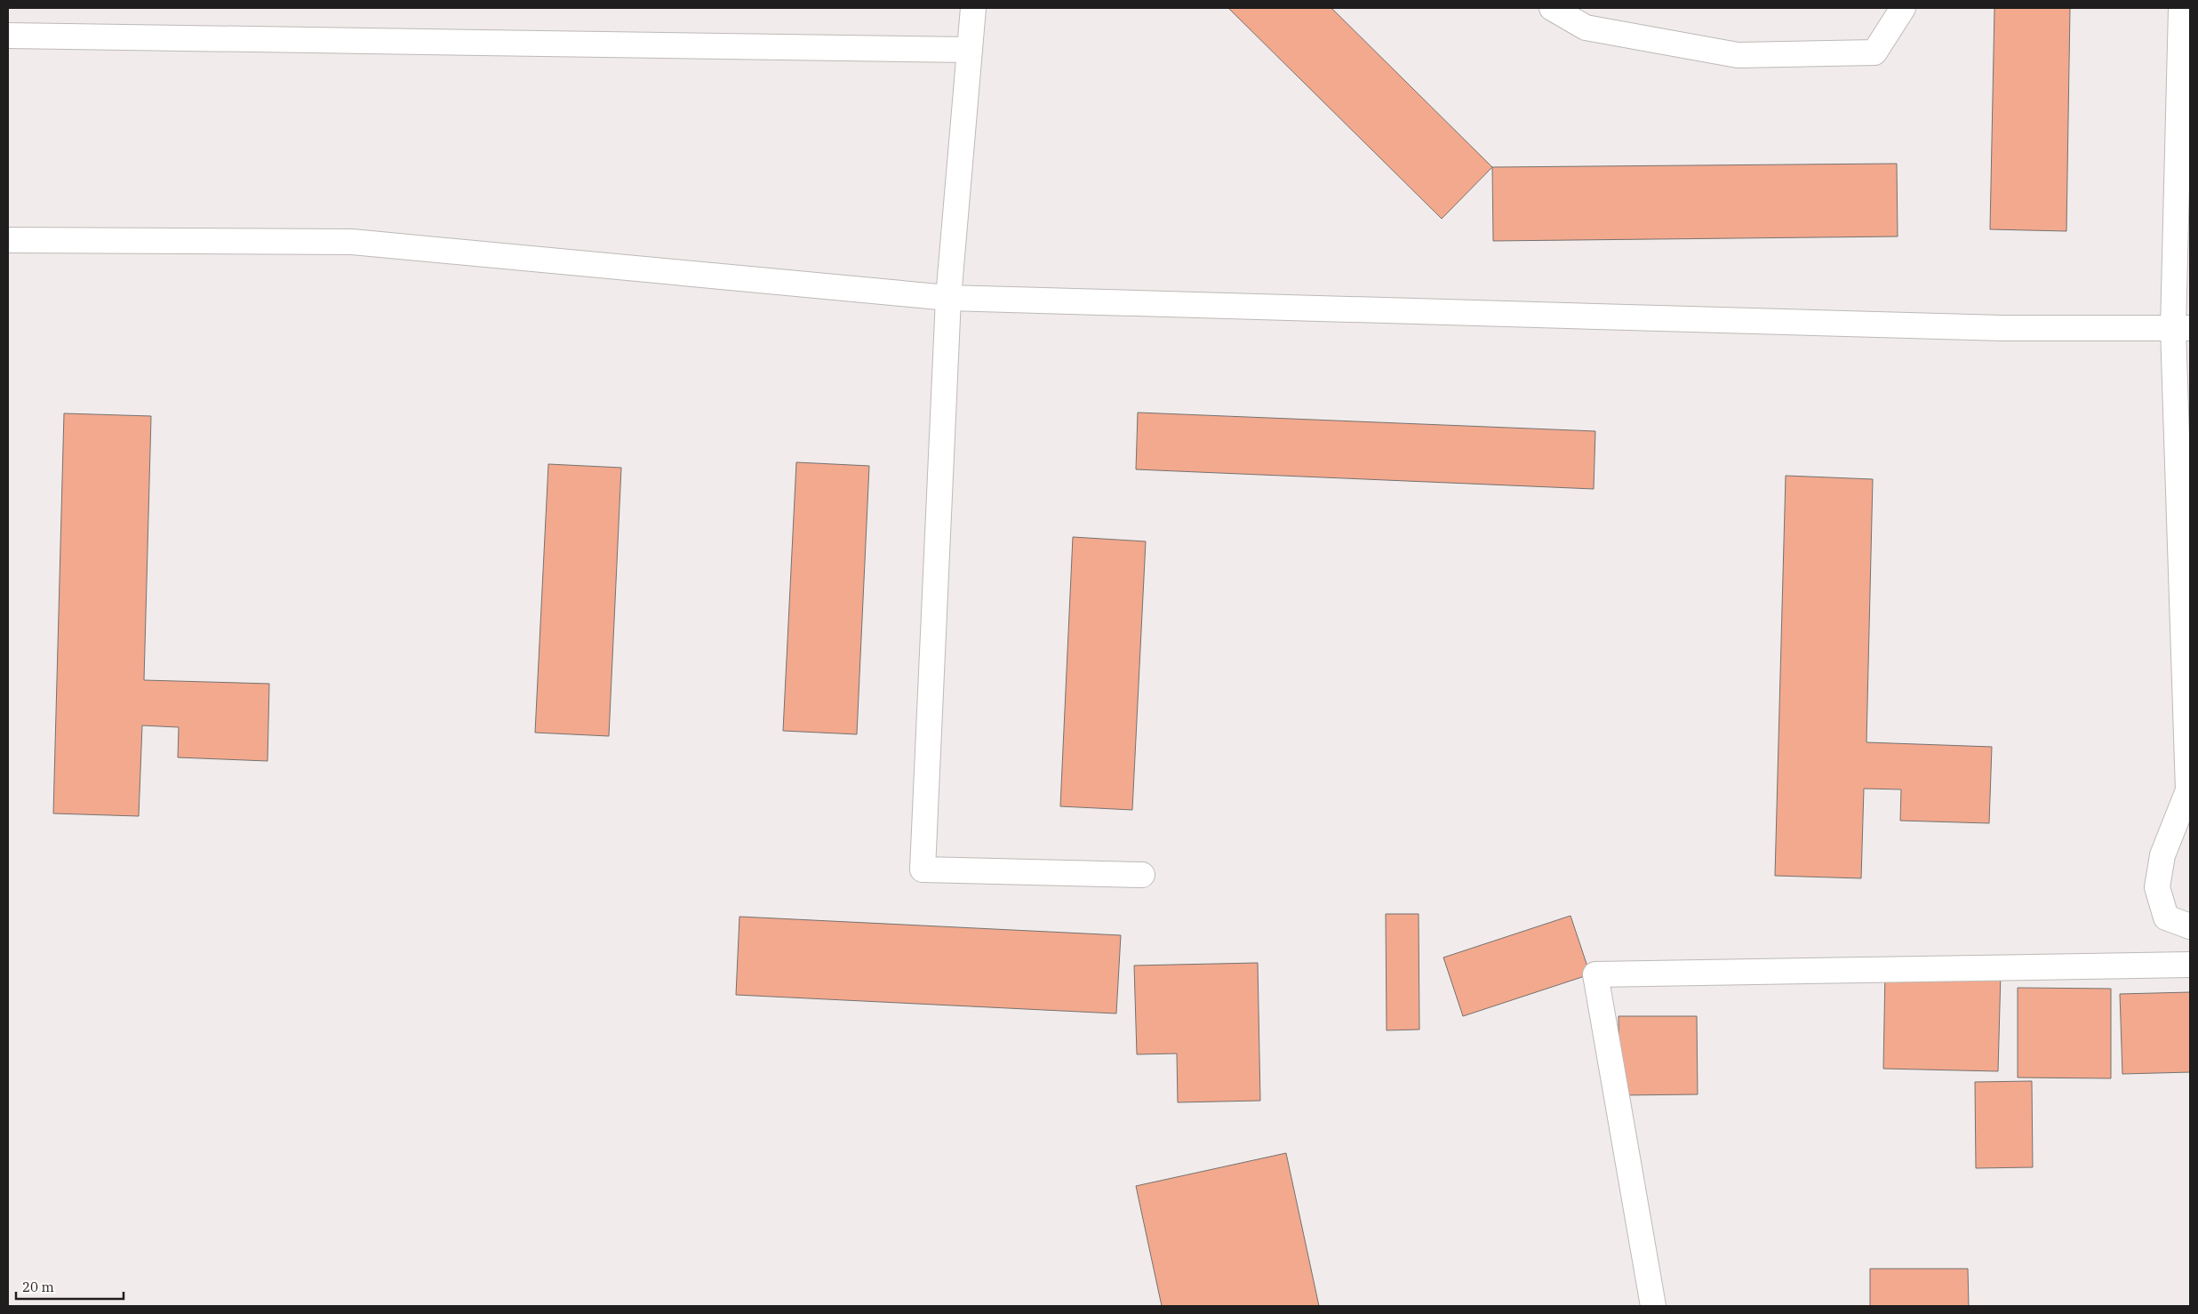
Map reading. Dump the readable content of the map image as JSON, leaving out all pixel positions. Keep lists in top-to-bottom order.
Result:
{
  "scale_bar": "20 m"
}
